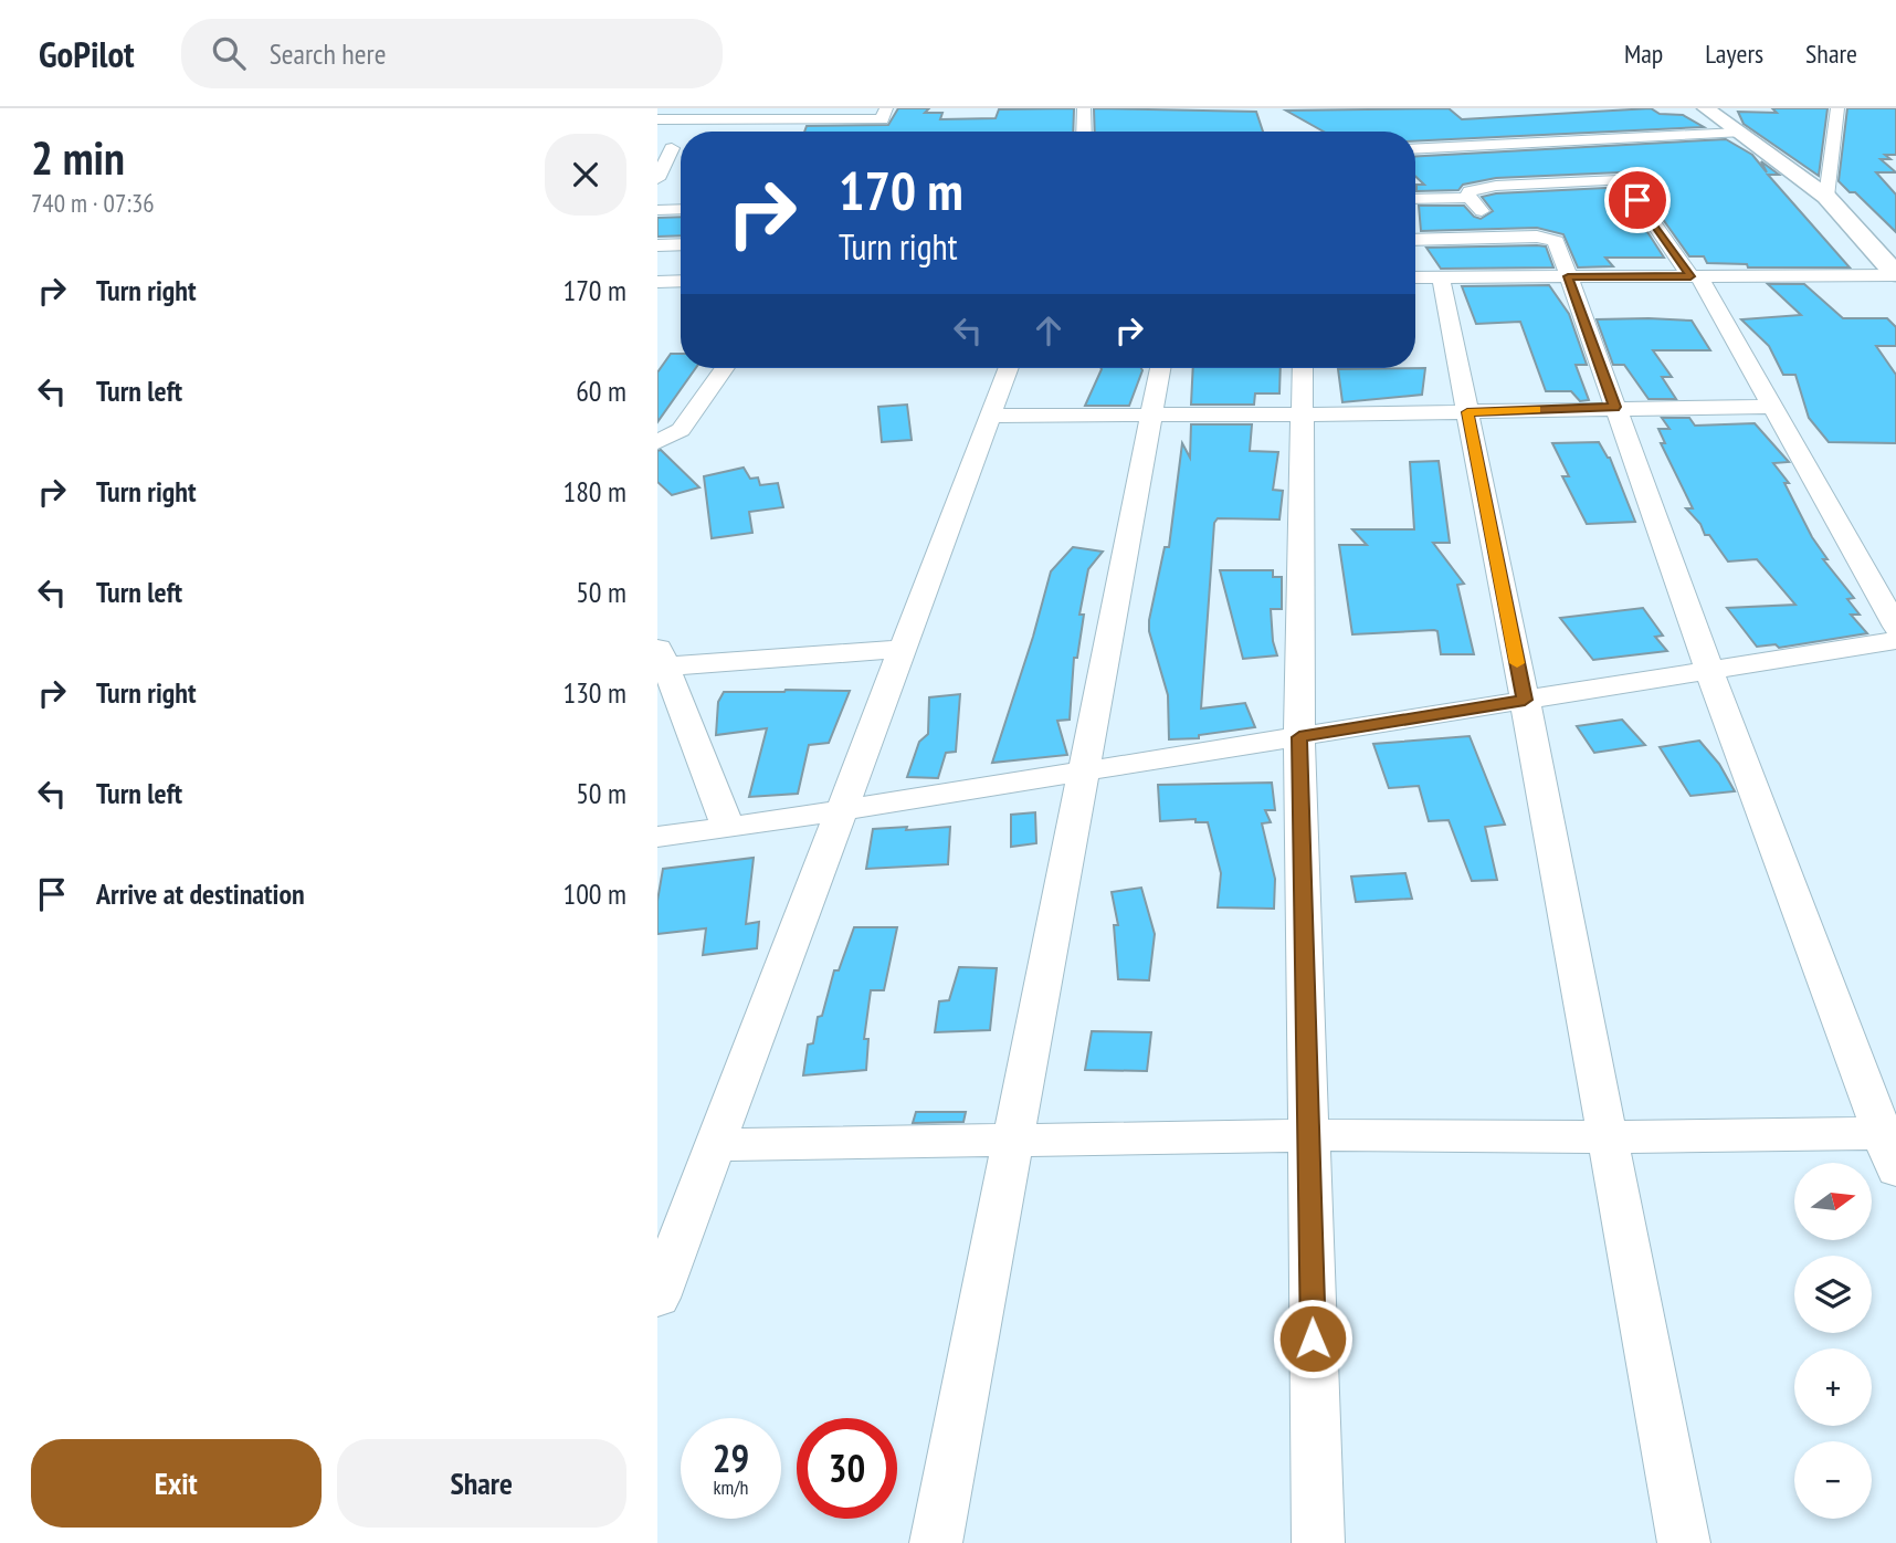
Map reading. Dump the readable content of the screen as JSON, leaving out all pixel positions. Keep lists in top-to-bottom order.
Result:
{
  "north": "right",
  "page": {
    "header": "GoPilot",
    "search": "Search here",
    "nav": ["Map", "Layers", "Share"],
    "heading": ["2 min", "740 m · 07:36"],
    "turn": ["170 m", "Turn right"],
    "list": [
      {
        "name": "Turn right",
        "value": "170 m"
      },
      {
        "name": "Turn left",
        "value": "60 m"
      },
      {
        "name": "Turn right",
        "value": "180 m"
      },
      {
        "name": "Turn left",
        "value": "50 m"
      },
      {
        "name": "Turn right",
        "value": "130 m"
      },
      {
        "name": "Turn left",
        "value": "50 m"
      },
      {
        "name": "Arrive at destination",
        "value": "100 m"
      }
    ],
    "map_buttons": ["+", "−"],
    "speed": "29 km/h",
    "limit": "30",
    "buttons": ["Exit", "Share"]
  }
}
